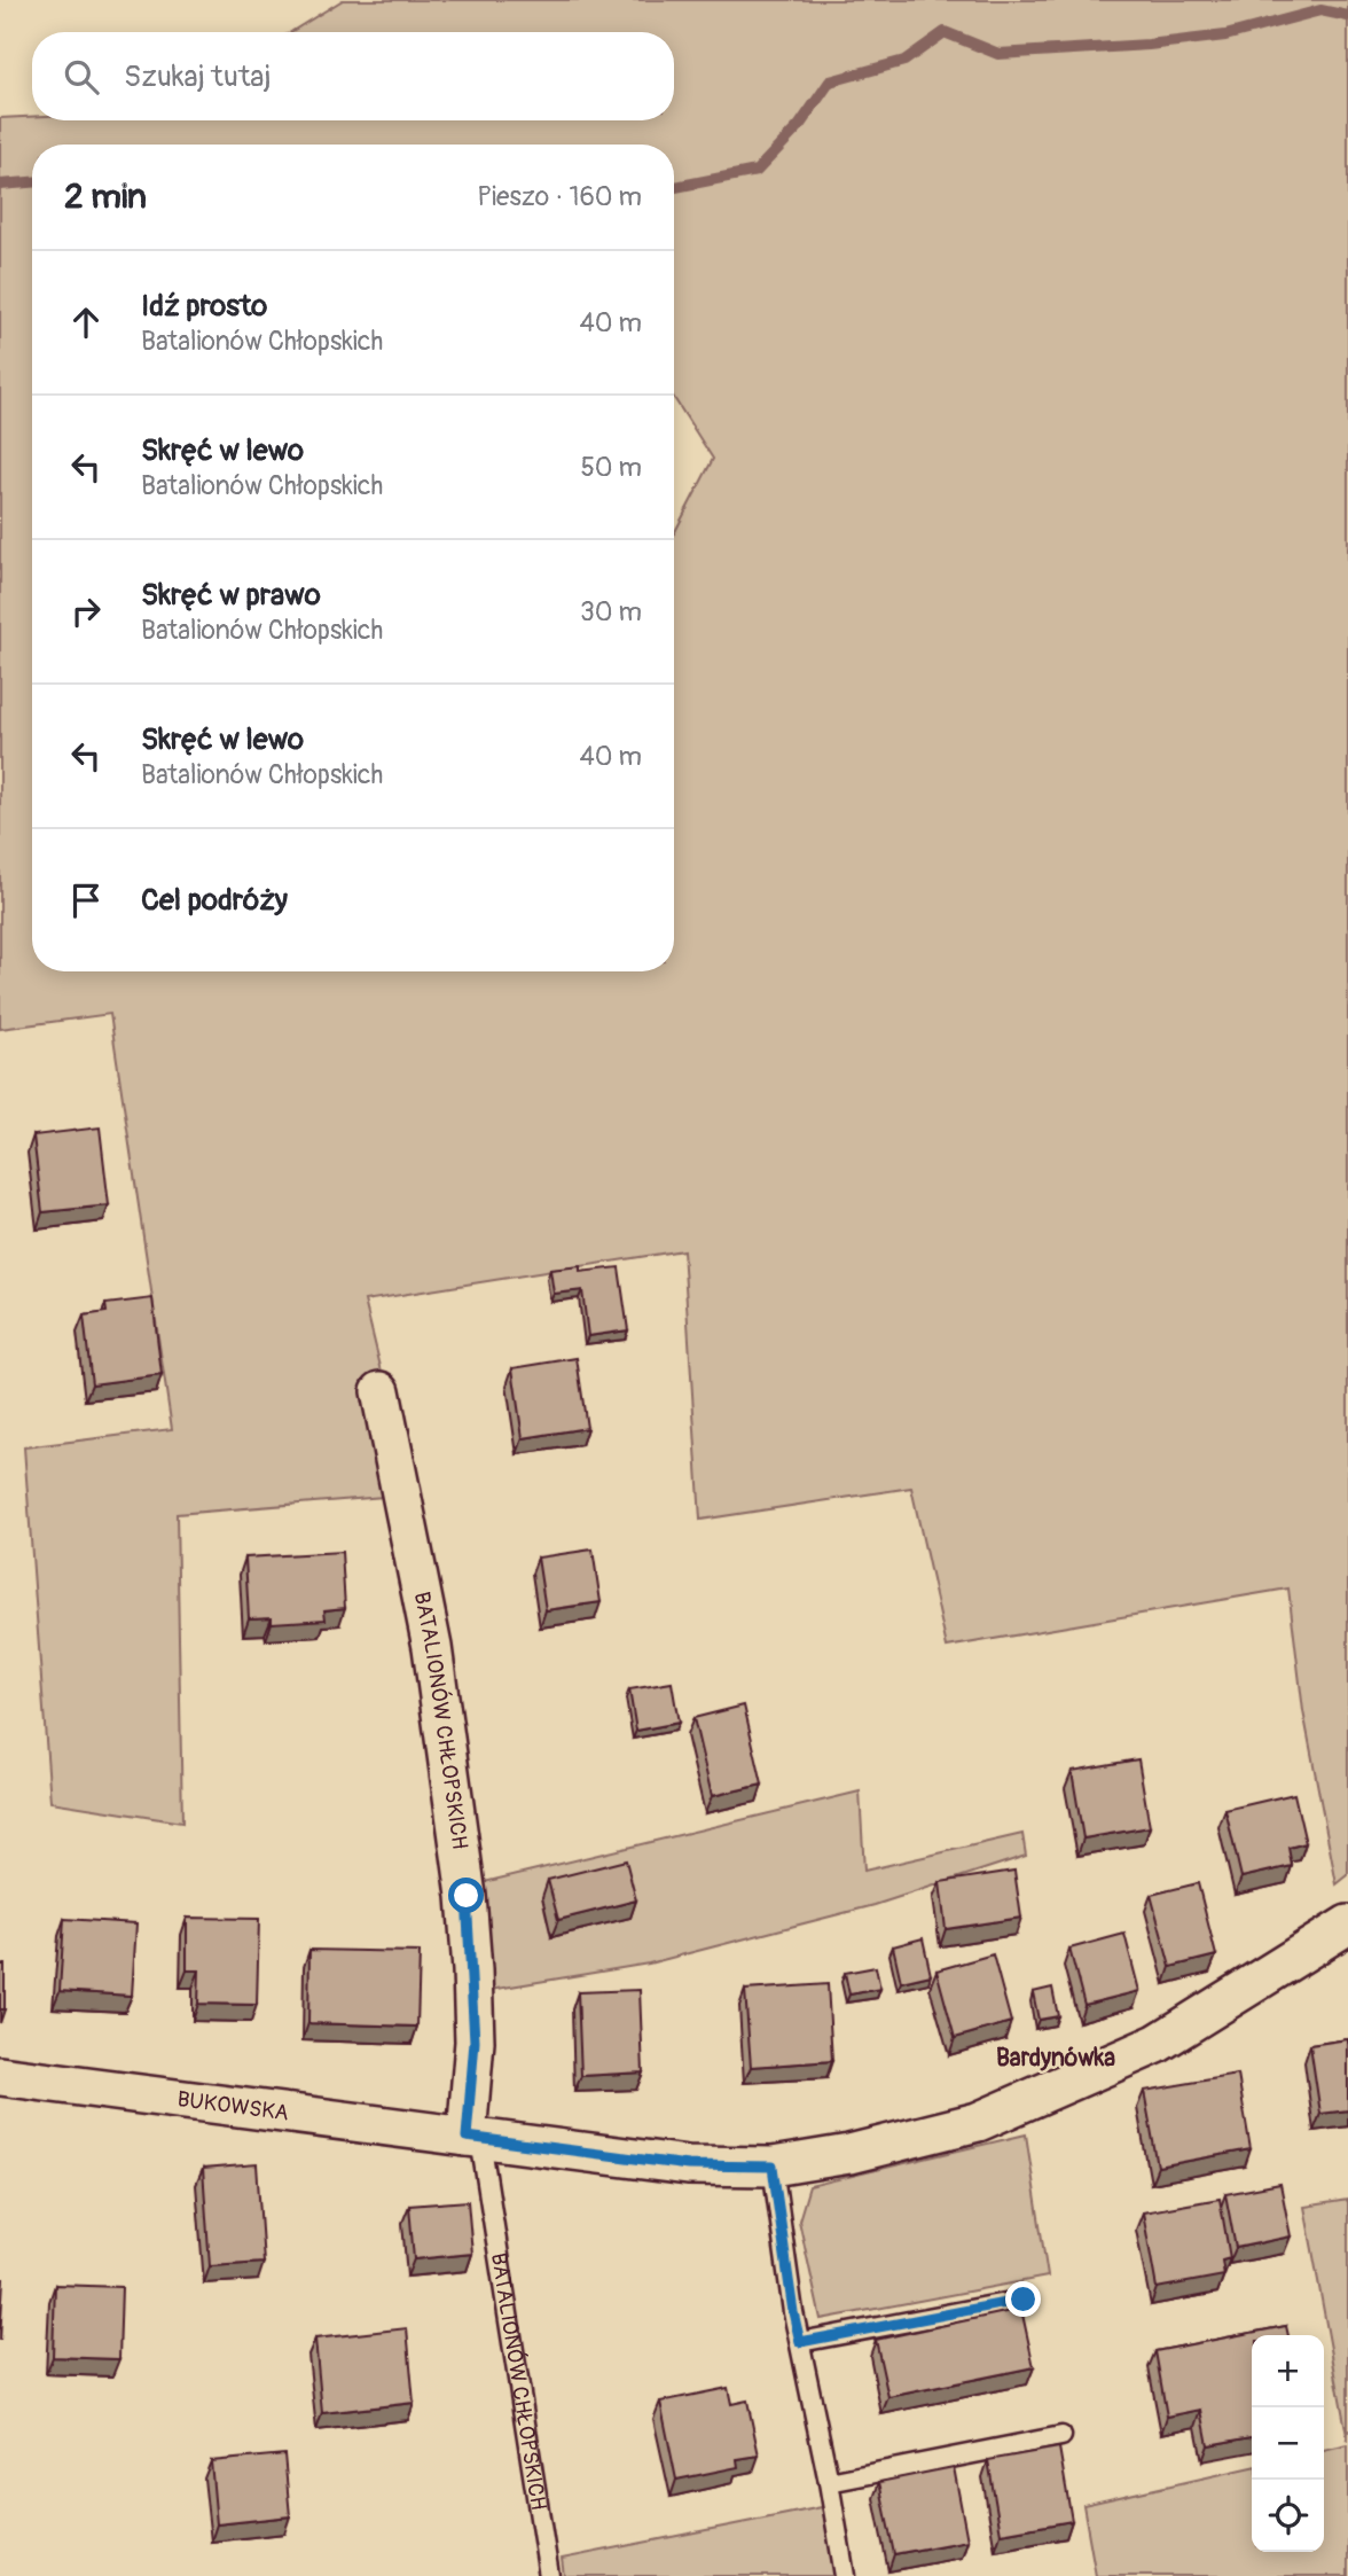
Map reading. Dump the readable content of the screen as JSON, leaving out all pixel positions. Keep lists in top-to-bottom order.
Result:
{
  "streets": {
    "street": ["BATALIONÓW CHŁOPSKICH", "BUKOWSKA"]
  },
  "crossings": [
    ["BATALIONÓW CHŁOPSKICH", "BUKOWSKA"]
  ],
  "districts": ["Bardynówka"],
  "page": {
    "search": "Szukaj tutaj",
    "heading": ["2 min", "Pieszo · 160 m"],
    "list": [
      ["Idź prosto", "Batalionów Chłopskich", "40 m"],
      ["Skręć w lewo", "Batalionów Chłopskich", "50 m"],
      ["Skręć w prawo", "Batalionów Chłopskich", "30 m"],
      ["Skręć w lewo", "Batalionów Chłopskich", "40 m"],
      "Cel podróży"
    ],
    "map_buttons": ["+", "−"]
  }
}
